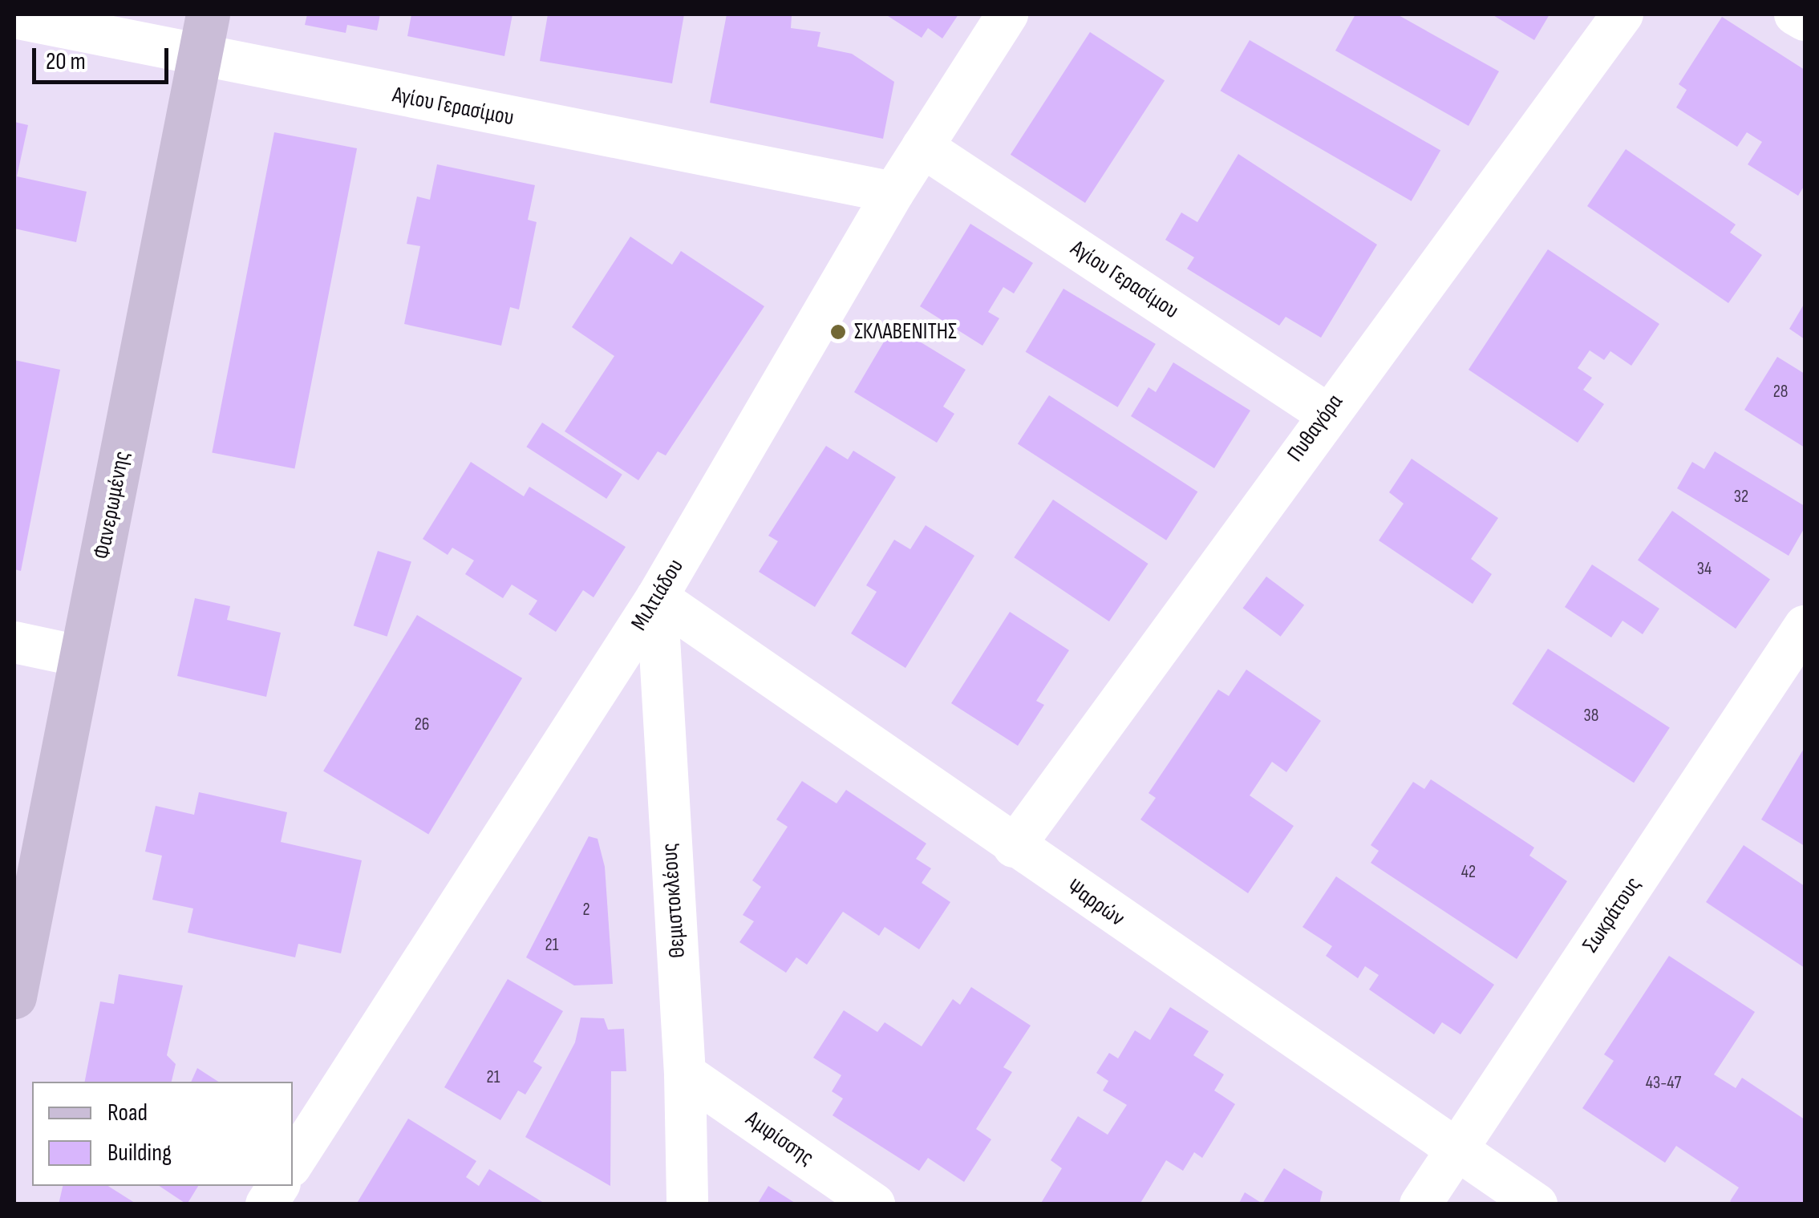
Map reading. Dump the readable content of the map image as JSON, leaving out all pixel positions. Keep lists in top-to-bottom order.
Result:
{
  "streets": {
    "street": [
      "Αγίου Γερασίμου",
      "Πυθαγόρα",
      "Φανερωμένης",
      "Μιλτιάδου",
      "Θεμιστοκλέους",
      "Ψαρρών",
      "Σωκράτους",
      "Αμφίσσης"
    ]
  },
  "crossings": [
    ["Αγίου Γερασίμου", "Πυθαγόρα"],
    ["Αγίου Γερασίμου", "Φανερωμένης"],
    ["Αγίου Γερασίμου", "Μιλτιάδου"],
    ["Πυθαγόρα", "Ψαρρών"],
    ["Μιλτιάδου", "Θεμιστοκλέους"],
    ["Μιλτιάδου", "Ψαρρών"],
    ["Θεμιστοκλέους", "Ψαρρών"],
    ["Θεμιστοκλέους", "Αμφίσσης"],
    ["Ψαρρών", "Σωκράτους"]
  ],
  "places": ["ΣΚΛΑΒΕΝΙΤΗΣ"],
  "house_numbers": [
    "28",
    "32",
    "34",
    "38",
    "26",
    "42",
    "2",
    "21",
    "21",
    "43-47"
  ],
  "legend": ["Road", "Building"],
  "scale_bar": "20 m"
}
